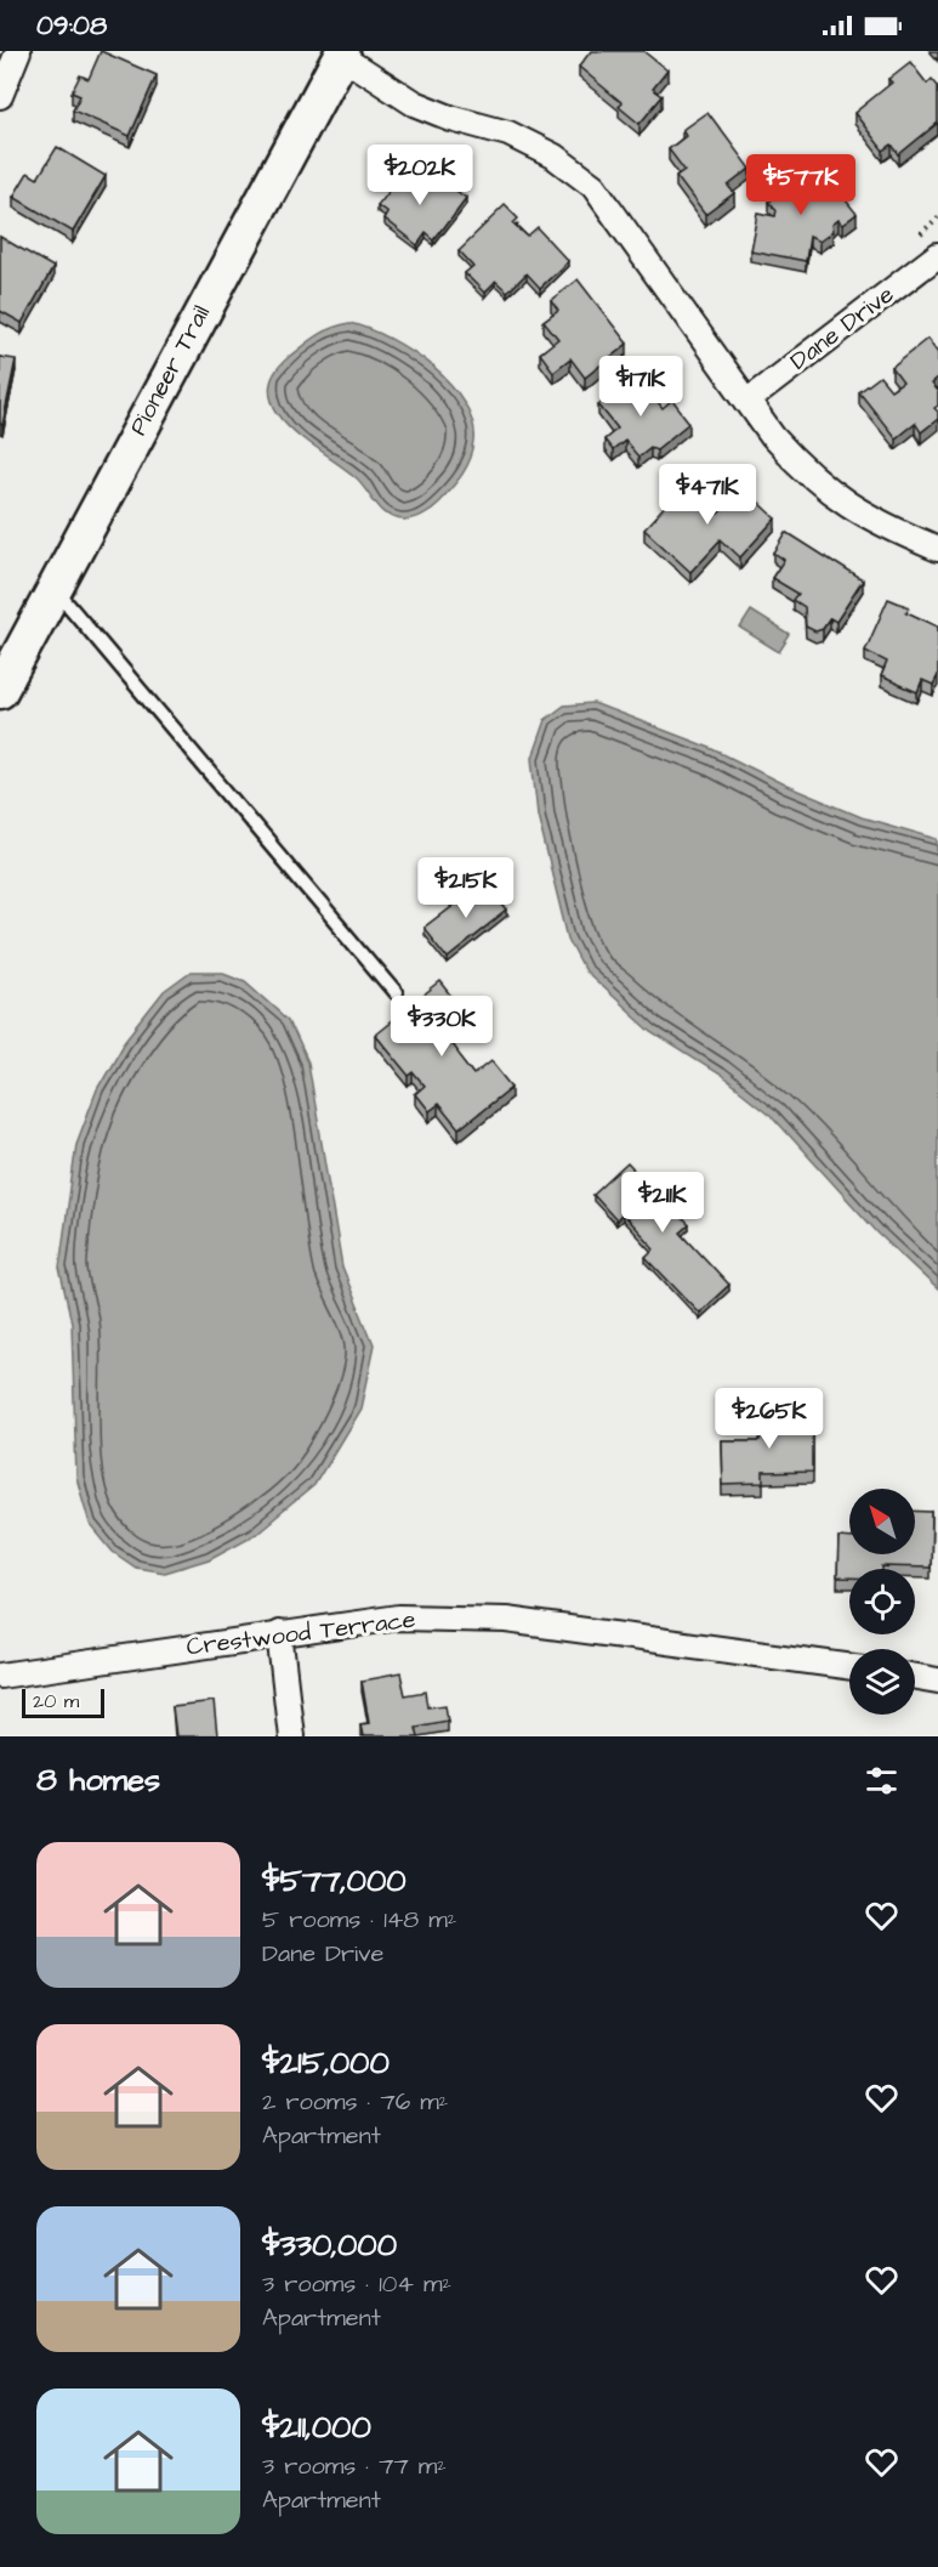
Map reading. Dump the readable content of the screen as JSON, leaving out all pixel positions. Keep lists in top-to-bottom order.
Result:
{
  "streets": {
    "main road": ["Pioneer Trail"],
    "street": ["Dane Drive", "Crestwood Terrace"]
  },
  "scale_bar": "20 m",
  "north": "top left",
  "page": {
    "status": "09:08",
    "price": [
      "$202K",
      "$577K",
      "$171K",
      "$471K",
      "$215K",
      "$330K",
      "$211K",
      "$265K"
    ],
    "scale": "20 m",
    "heading": "8 homes",
    "list": [
      {
        "name": "$577,000",
        "note": "5 rooms · 148 m² · Dane Drive"
      },
      {
        "name": "$215,000",
        "note": "2 rooms · 76 m² · Apartment"
      },
      {
        "name": "$330,000",
        "note": "3 rooms · 104 m² · Apartment"
      },
      {
        "name": "$211,000",
        "note": "3 rooms · 77 m² · Apartment"
      }
    ]
  }
}
